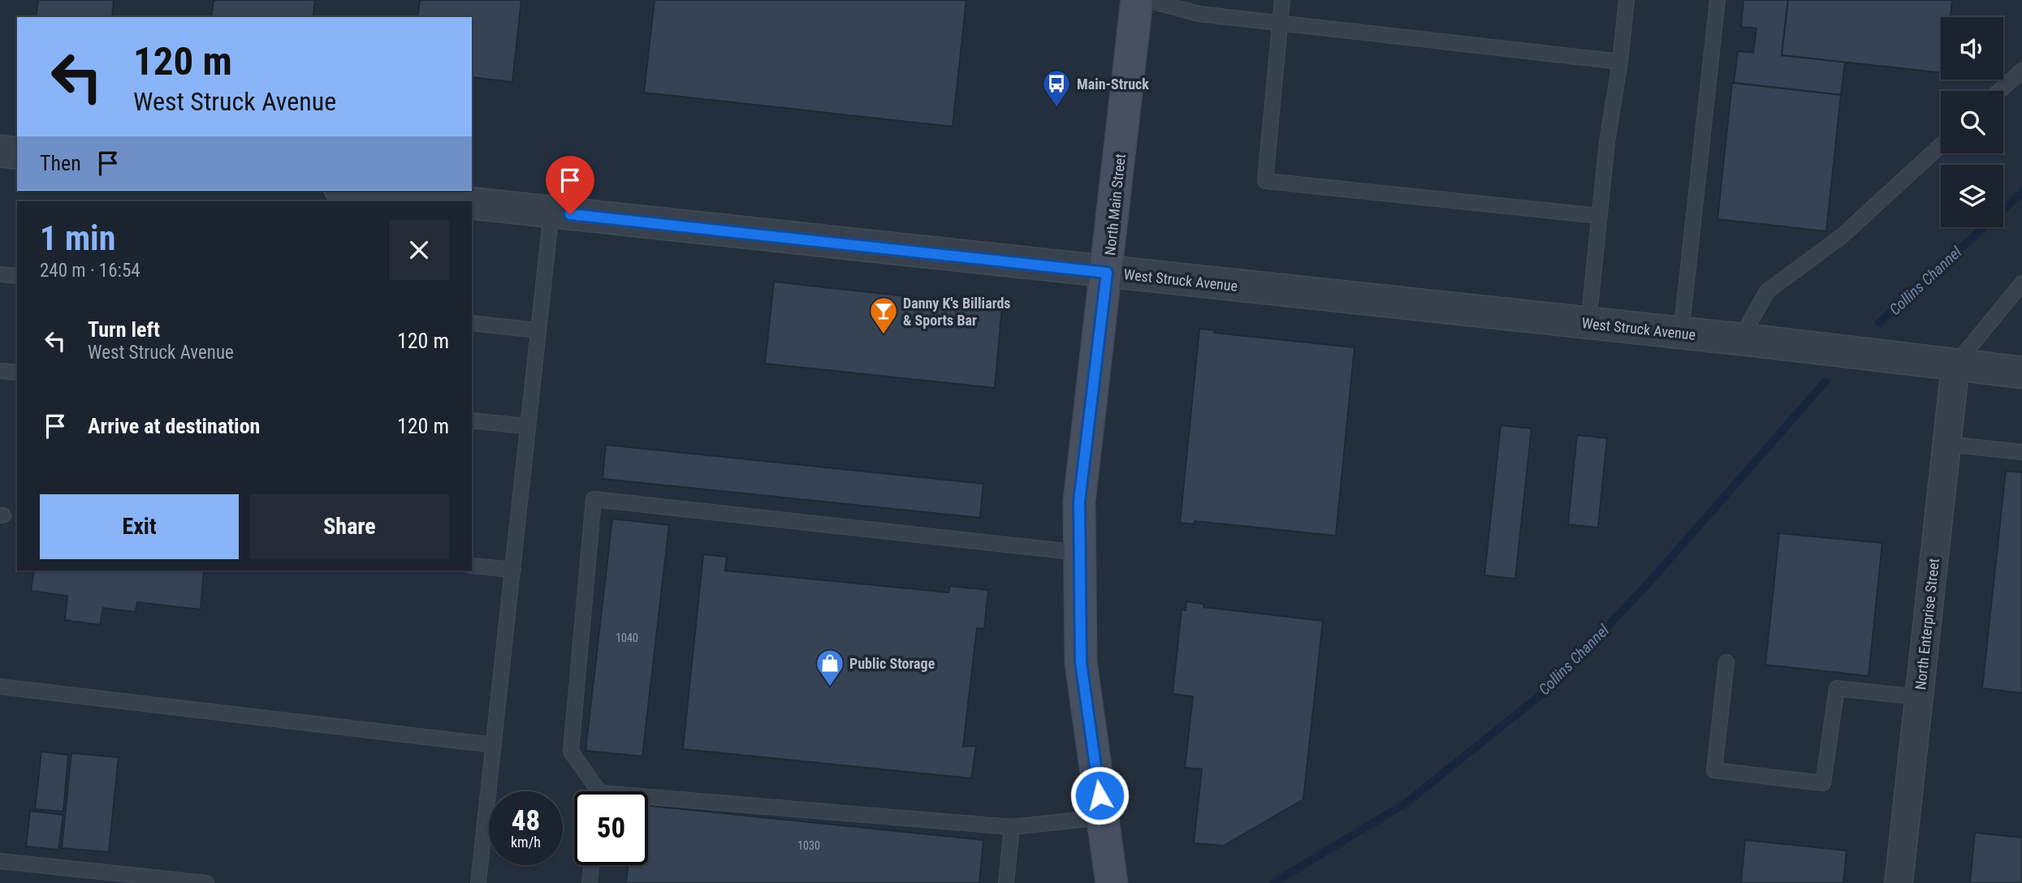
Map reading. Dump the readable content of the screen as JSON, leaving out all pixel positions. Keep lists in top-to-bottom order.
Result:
{
  "streets": {
    "main road": ["North Main Street"],
    "street": ["West Struck Avenue", "North Enterprise Street"]
  },
  "crossings": [
    ["North Main Street", "West Struck Avenue"],
    ["West Struck Avenue", "North Enterprise Street"]
  ],
  "water": ["Collins Channel"],
  "places": {
    "bus stop": ["Main-Struck"],
    "bar": ["Danny K's Billiards & Sports Bar"],
    "shop": ["Public Storage"]
  },
  "house_numbers": ["1040", "1030"],
  "page": {
    "turn": ["120 m", "West Struck Avenue"],
    "then": "Then",
    "heading": ["1 min", "240 m · 16:54"],
    "list": [
      {
        "name": "Turn left",
        "note": "West Struck Avenue",
        "value": "120 m"
      },
      {
        "name": "Arrive at destination",
        "value": "120 m"
      }
    ],
    "buttons": ["Exit", "Share"],
    "speed": "48 km/h",
    "limit": "50"
  }
}
